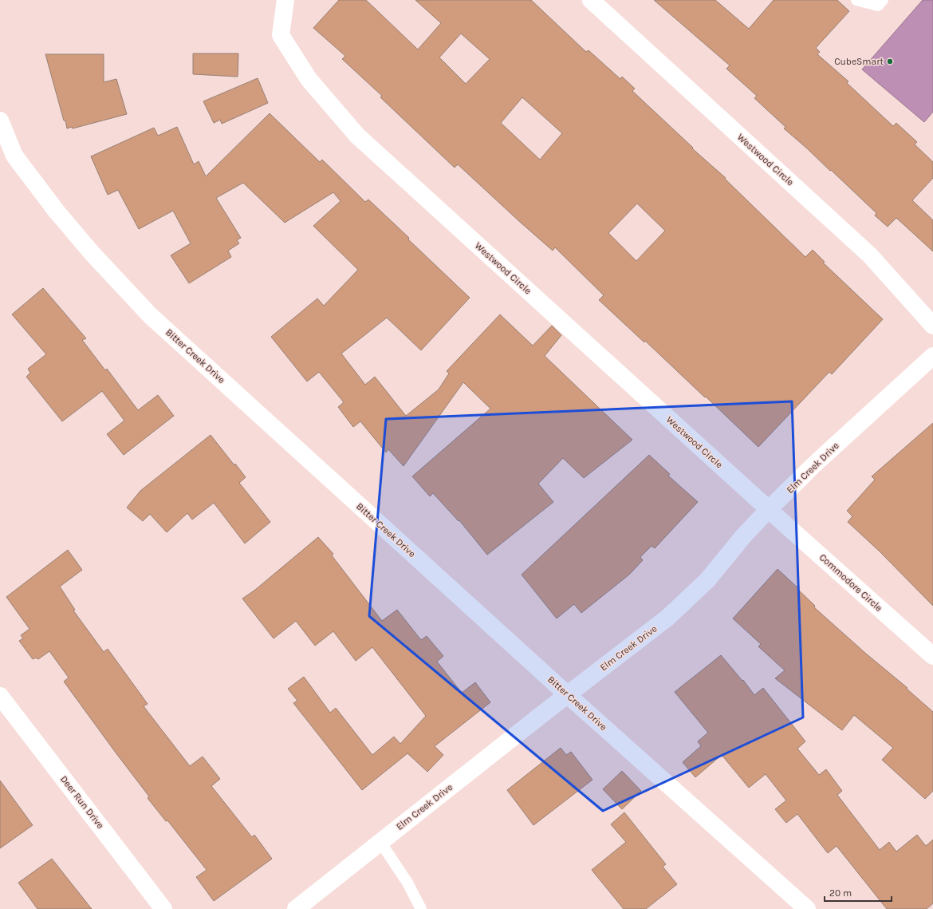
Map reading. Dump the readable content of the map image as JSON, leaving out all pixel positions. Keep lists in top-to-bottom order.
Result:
{
  "streets": {
    "street": [
      "Westwood Circle",
      "Bitter Creek Drive",
      "Elm Creek Drive",
      "Commodore Circle",
      "Deer Run Drive"
    ]
  },
  "crossings": [
    ["Westwood Circle", "Elm Creek Drive"],
    ["Westwood Circle", "Commodore Circle"],
    ["Bitter Creek Drive", "Elm Creek Drive"],
    ["Elm Creek Drive", "Commodore Circle"]
  ],
  "places": ["CubeSmart"],
  "scale_bar": "20 m"
}
